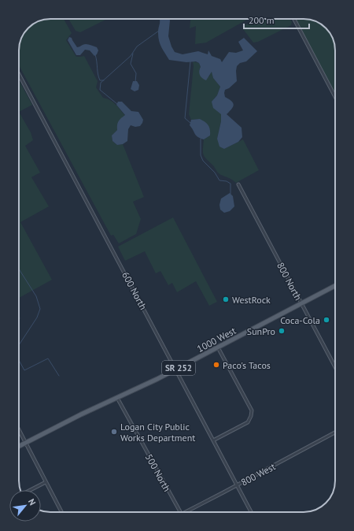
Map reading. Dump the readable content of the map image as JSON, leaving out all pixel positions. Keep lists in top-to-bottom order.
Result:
{
  "streets": {
    "main road": ["1000 West", "SR 252"],
    "street": [
      "800 North",
      "600 North",
      "500 North",
      "800 West"
    ]
  },
  "crossings": [
    ["800 North", "1000 West"],
    ["600 North", "1000 West"],
    ["600 North", "800 West"],
    ["1000 West", "500 North"]
  ],
  "places": [
    "WestRock",
    "Coca-Cola",
    "SunPro",
    "Paco's Tacos",
    "Logan City Public Works Department"
  ],
  "scale_bar": "200 m",
  "north": "top right"
}
